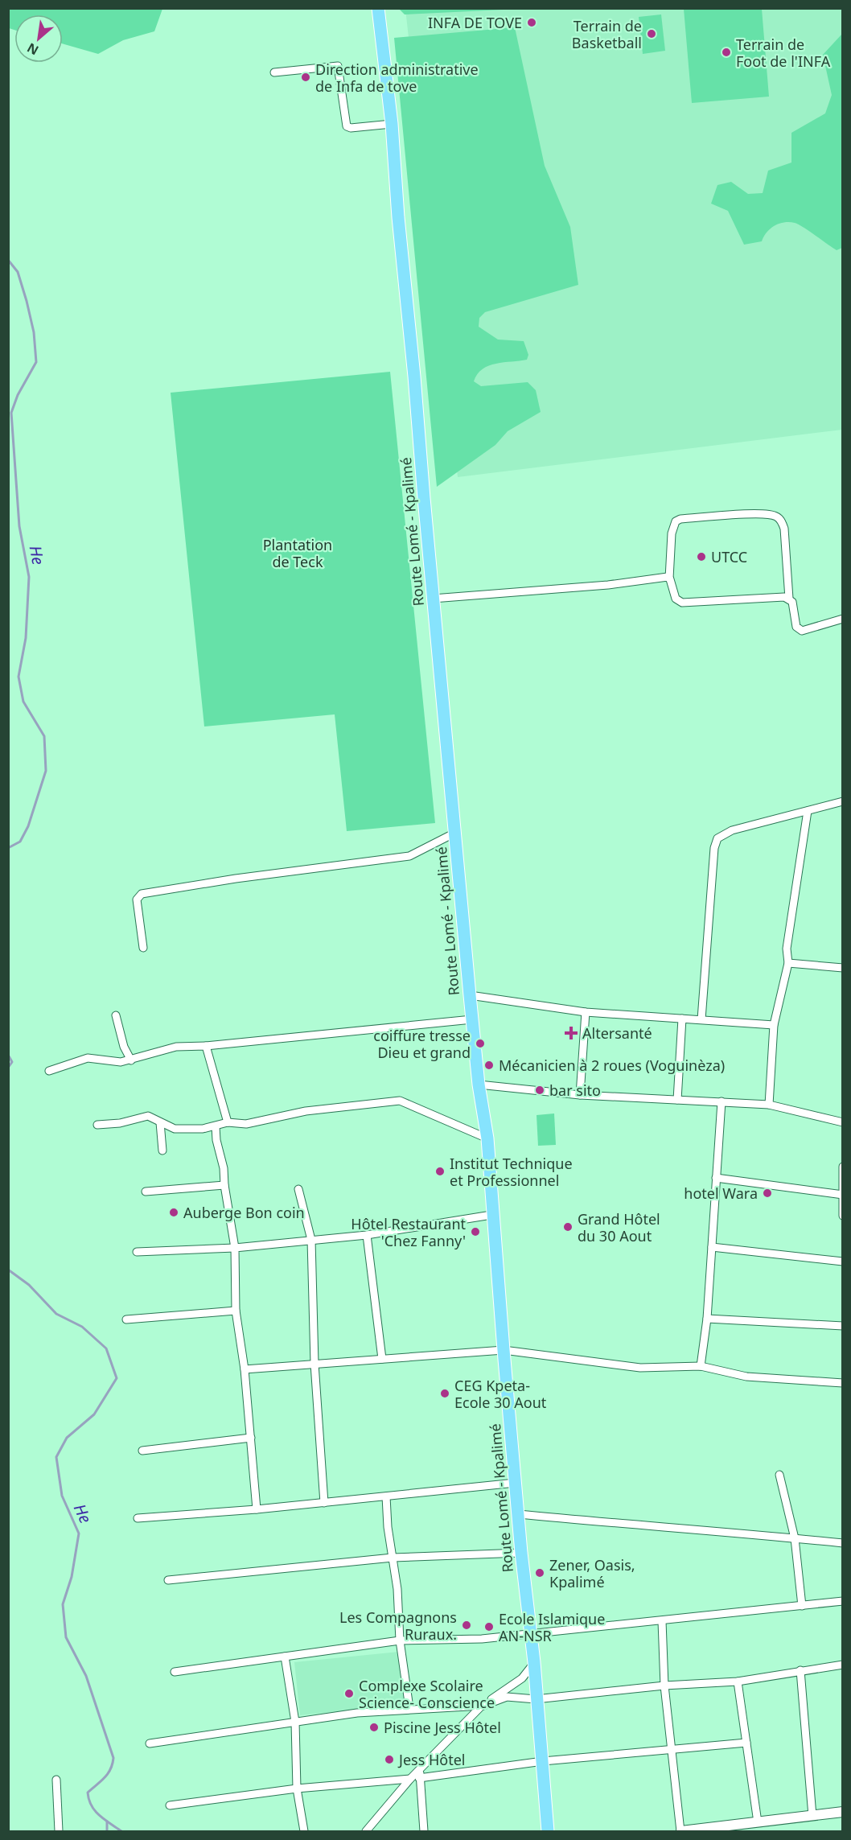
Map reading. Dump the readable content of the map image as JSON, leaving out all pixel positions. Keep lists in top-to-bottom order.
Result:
{
  "streets": {
    "main road": ["Route Lomé - Kpalimé"]
  },
  "water": ["He"],
  "parks": ["Plantation de Teck"],
  "places": {
    "other": [
      "INFA DE TOVE",
      "Terrain de Basketball",
      "Terrain de Foot de l'INFA",
      "Direction administrative de Infa de tove",
      "UTCC",
      "coiffure tresse Dieu et grand",
      "Mécanicien à 2 roues (Voguinèza)",
      "bar sito",
      "Institut Technique et Professionnel",
      "hotel Wara",
      "Auberge Bon coin",
      "Grand Hôtel du 30 Aout",
      "Hôtel Restaurant 'Chez Fanny'",
      "CEG Kpeta- Ecole 30 Aout",
      "Zener, Oasis, Kpalimé",
      "Les Compagnons Ruraux.",
      "Ecole Islamique AN-NSR",
      "Complexe Scolaire Science- Conscience",
      "Piscine Jess Hôtel",
      "Jess Hôtel"
    ],
    "health": ["Altersanté"]
  },
  "north": "bottom left"
}
